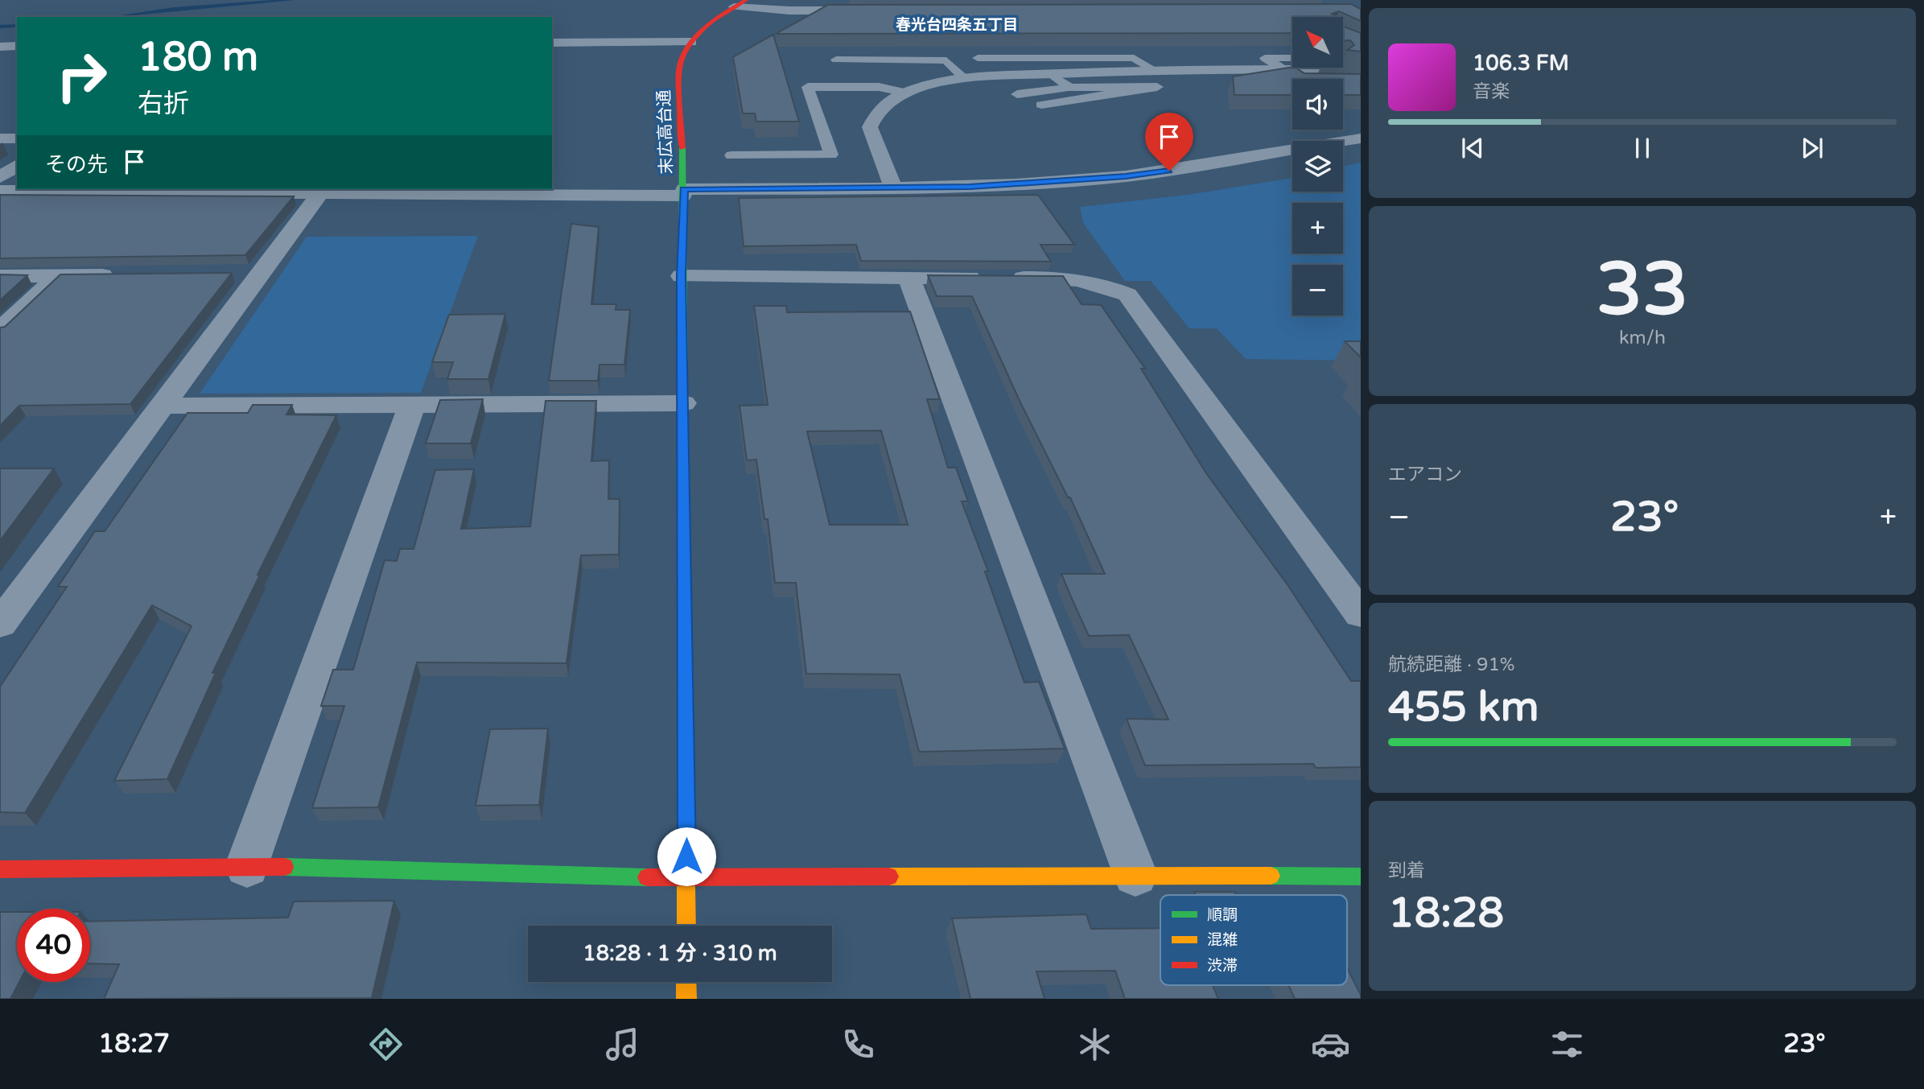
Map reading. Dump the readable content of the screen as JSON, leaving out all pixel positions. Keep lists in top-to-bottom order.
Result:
{
  "streets": {
    "street": ["末広高台通"]
  },
  "districts": ["春光台四条五丁目"],
  "legend": ["順調", "混雑", "渋滞"],
  "north": "top left",
  "page": {
    "map_buttons": ["+", "−"],
    "turn": ["180 m", "右折"],
    "song": ["106.3 FM", "音楽"],
    "then": "その先",
    "tile": [
      ["33", "km/h"],
      "エアコン",
      ["航続距離 · 91%", "455 km"],
      ["到着", "18:28"]
    ],
    "heat": ["−", "23°", "+"],
    "limit": "40",
    "trip": "18:28 · 1 分 · 310 m",
    "tabs": ["18:27", "23°"]
  }
}
